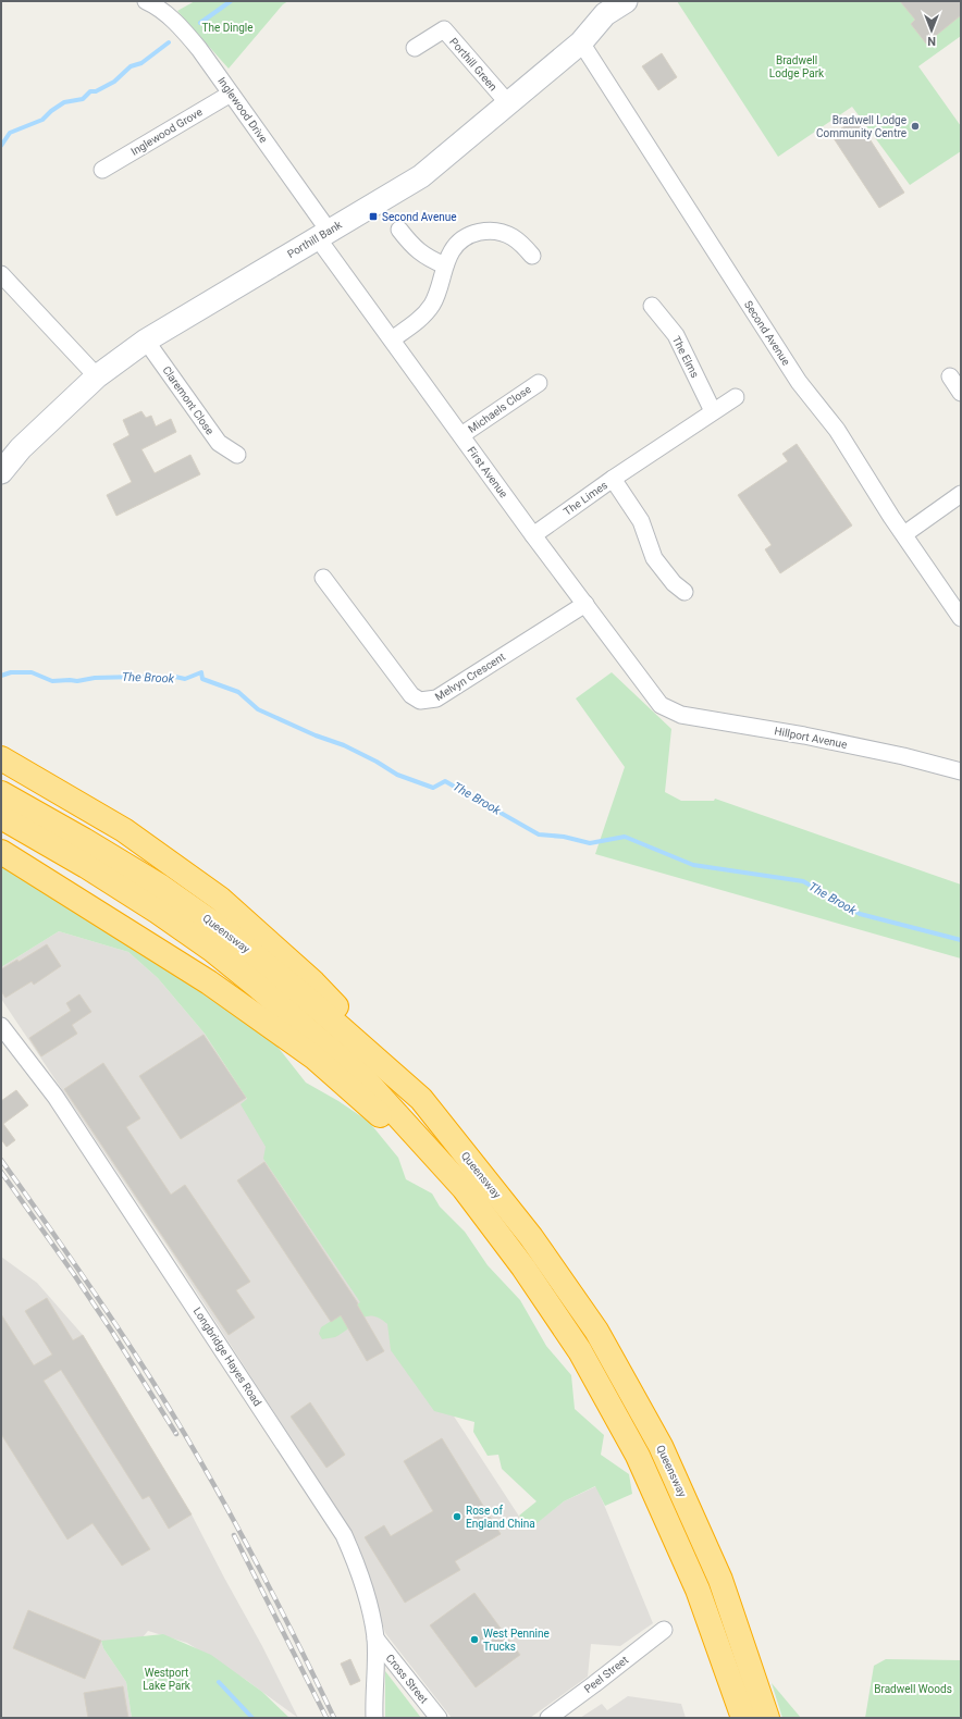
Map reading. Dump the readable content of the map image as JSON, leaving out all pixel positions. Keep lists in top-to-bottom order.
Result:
{
  "streets": {
    "highway": ["Queensway"],
    "main road": ["Porthill Bank"],
    "street": [
      "Porthill Green",
      "Inglewood Drive",
      "Inglewood Grove",
      "Second Avenue",
      "The Elms",
      "Claremont Close",
      "Michaels Close",
      "First Avenue",
      "The Limes",
      "Melvyn Crescent",
      "Hillport Avenue",
      "Longbridge Hayes Road",
      "Peel Street",
      "Cross Street"
    ]
  },
  "crossings": [
    ["Porthill Green", "Porthill Bank"],
    ["Inglewood Drive", "Inglewood Grove"],
    ["Inglewood Drive", "Porthill Bank"],
    ["Inglewood Drive", "First Avenue"],
    ["Porthill Bank", "Second Avenue"],
    ["Porthill Bank", "Claremont Close"],
    ["Porthill Bank", "First Avenue"],
    ["Michaels Close", "First Avenue"],
    ["First Avenue", "The Limes"],
    ["First Avenue", "Melvyn Crescent"],
    ["First Avenue", "Hillport Avenue"],
    ["Longbridge Hayes Road", "Cross Street"]
  ],
  "water": ["The Brook"],
  "parks": [
    "The Dingle",
    "Bradwell Lodge Park",
    "Westport Lake Park",
    "Bradwell Woods"
  ],
  "places": {
    "other": ["Bradwell Lodge Community Centre", "Rose of England China", "West Pennine Trucks"],
    "transit": ["Second Avenue"]
  },
  "north": "bottom"
}
